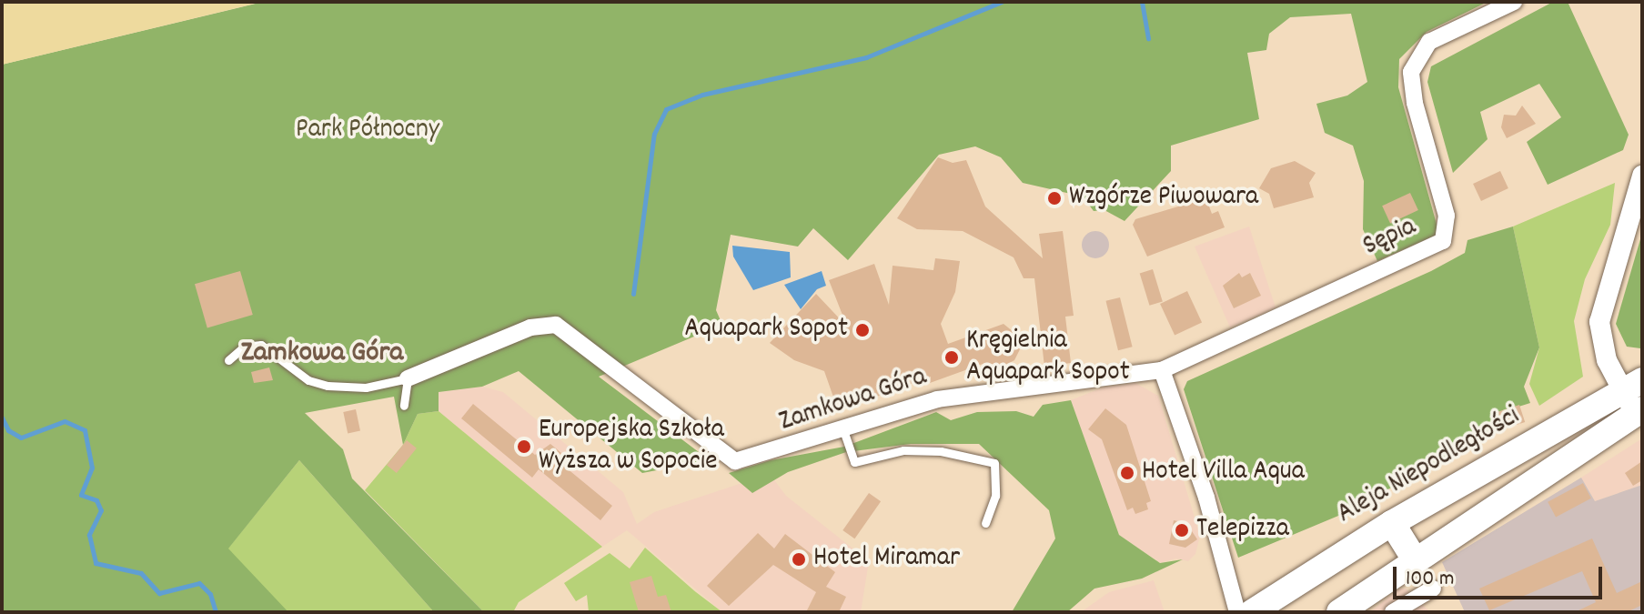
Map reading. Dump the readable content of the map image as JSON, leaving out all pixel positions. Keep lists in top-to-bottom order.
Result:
{
  "streets": {
    "main road": ["Aleja Niepodległości"],
    "street": ["Sępia", "Zamkowa Góra"]
  },
  "crossings": [
    ["Sępia", "Zamkowa Góra"]
  ],
  "districts": ["Zamkowa Góra"],
  "parks": ["Park Północny"],
  "places": [
    "Wzgórze Piwowara",
    "Aquapark Sopot",
    "Kręgielnia Aquapark Sopot",
    "Europejska Szkoła Wyższa w Sopocie",
    "Hotel Villa Aqua",
    "Telepizza",
    "Hotel Miramar"
  ],
  "scale_bar": "100 m"
}
